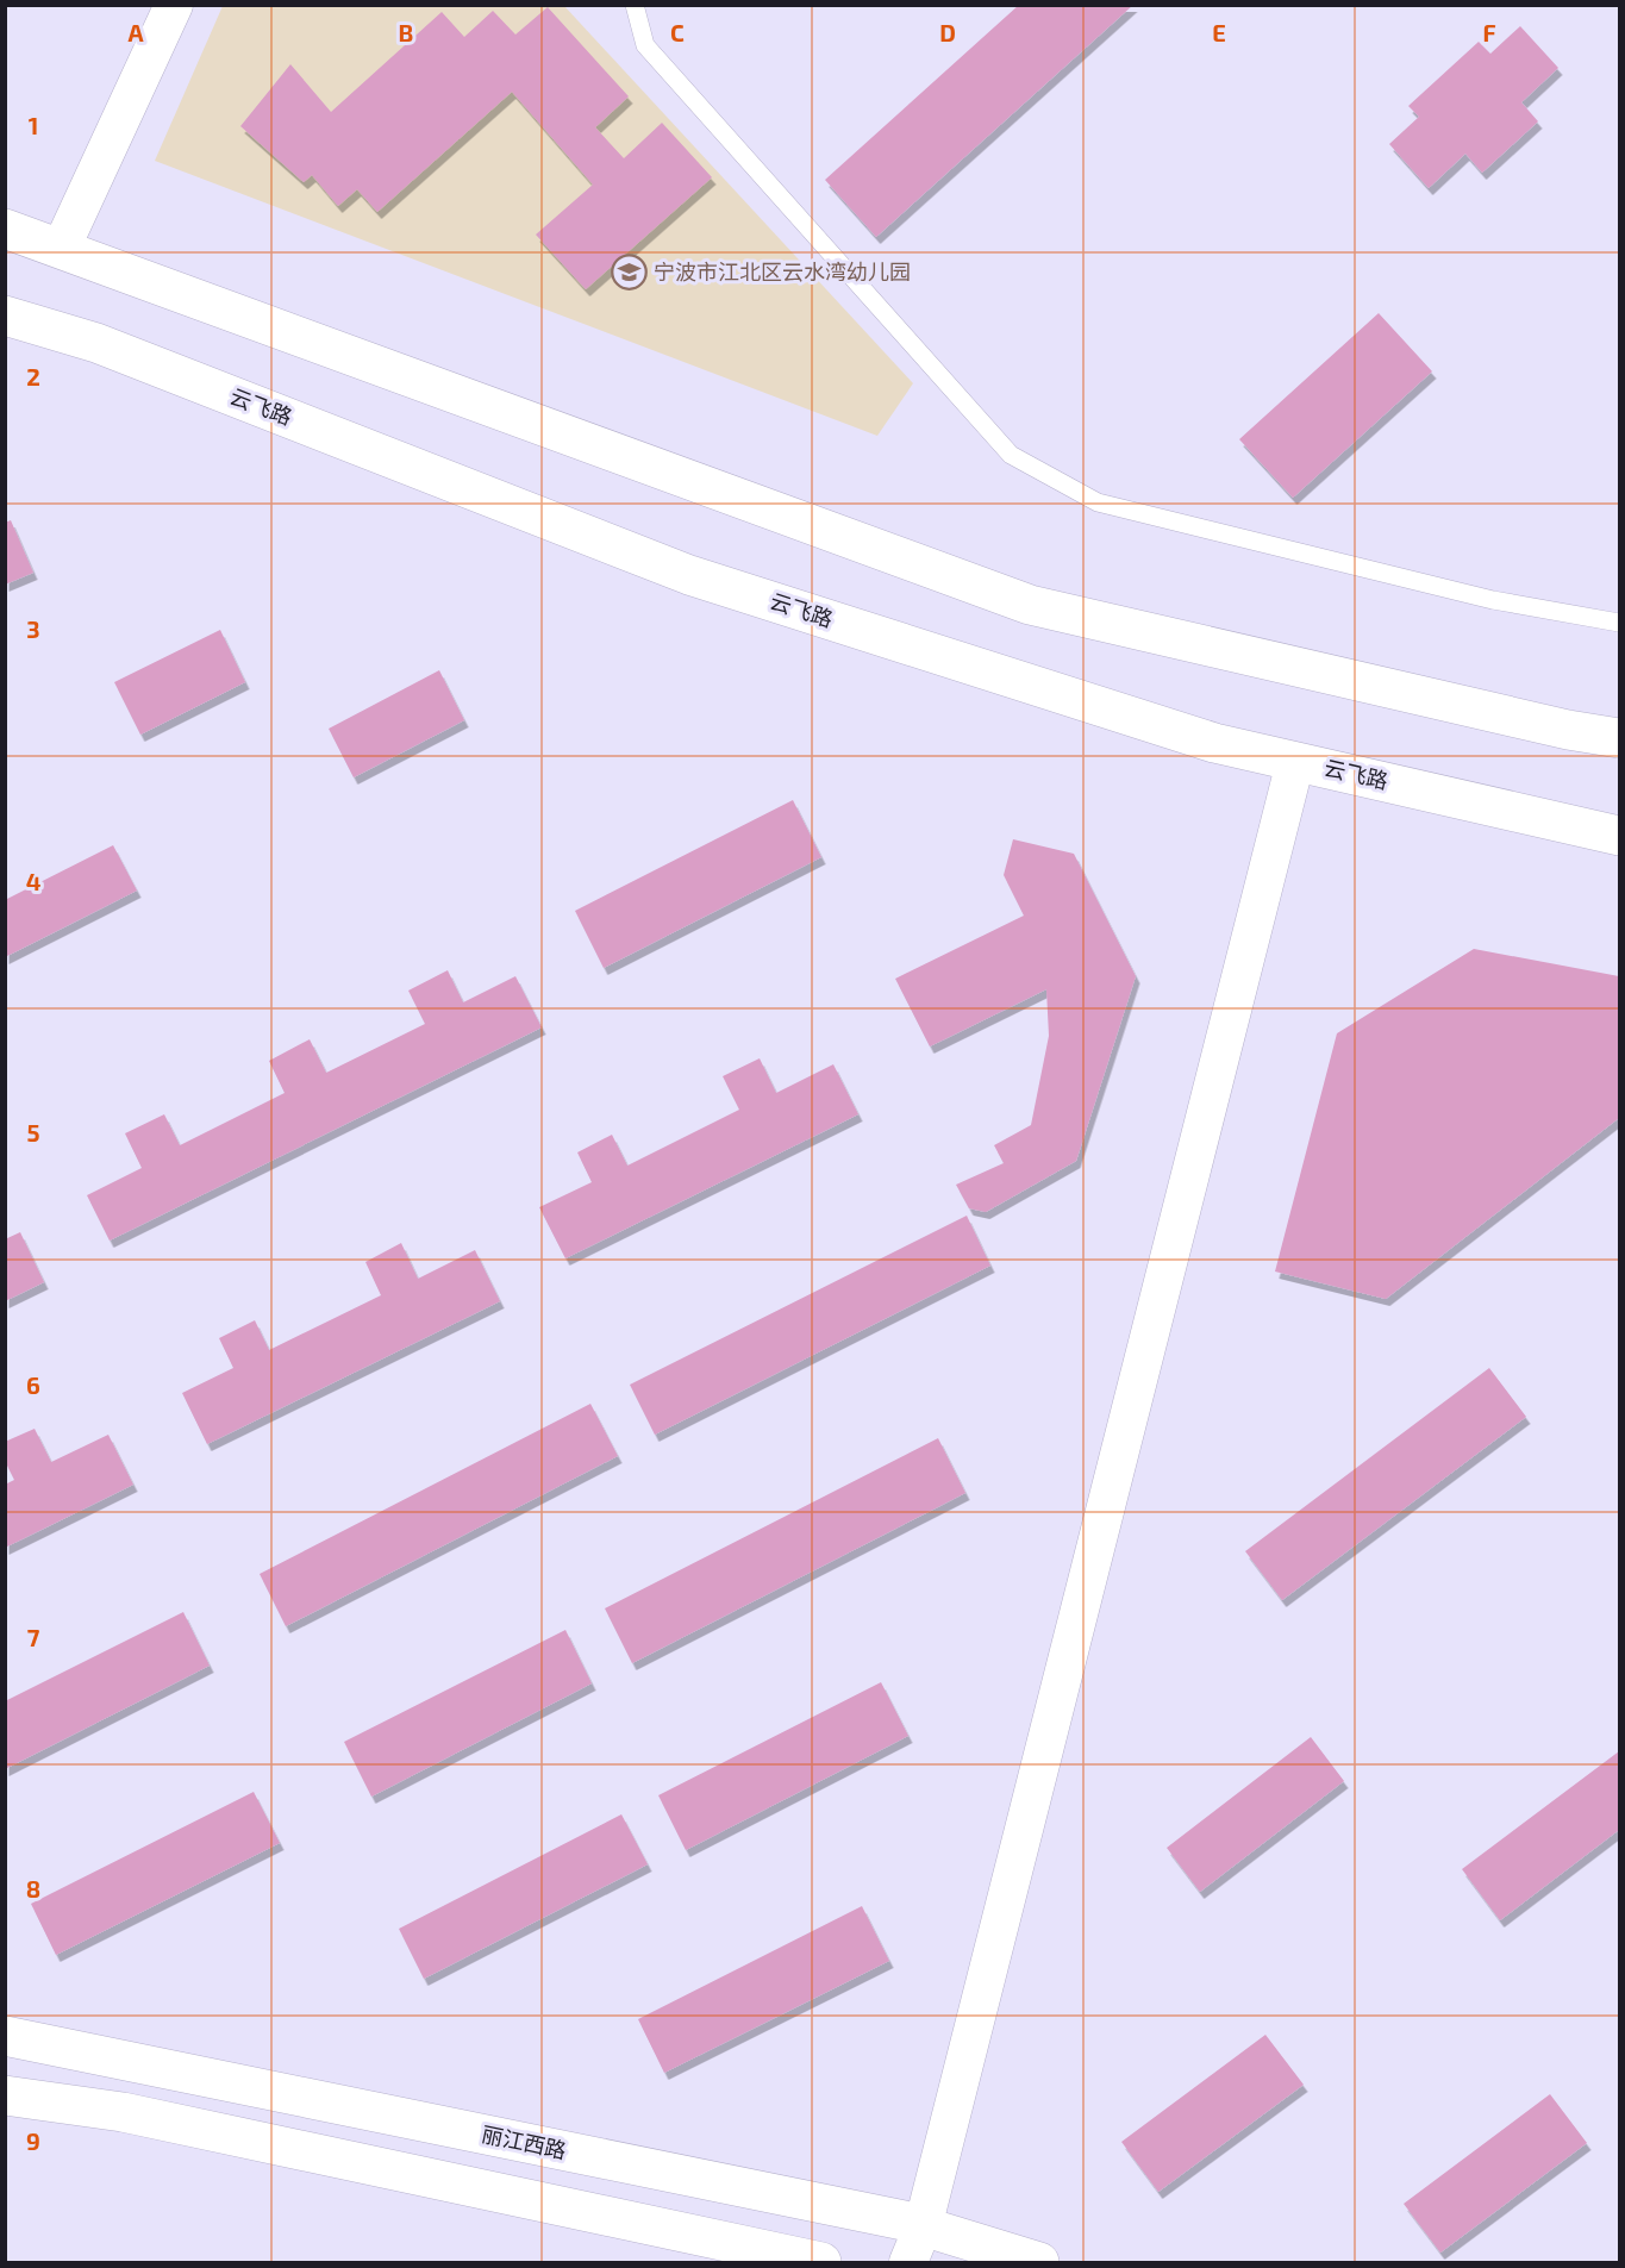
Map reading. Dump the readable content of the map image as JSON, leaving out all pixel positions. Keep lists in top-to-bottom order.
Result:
{
  "streets": {
    "main road": ["云飞路", "丽江西路"]
  },
  "places": {
    "school or university": ["宁波市江北区云水湾幼儿园"]
  },
  "grid": {
    "columns": [
      "A",
      "B",
      "C",
      "D",
      "E",
      "F"
    ],
    "rows": [
      "1",
      "2",
      "3",
      "4",
      "5",
      "6",
      "7",
      "8",
      "9"
    ]
  }
}
